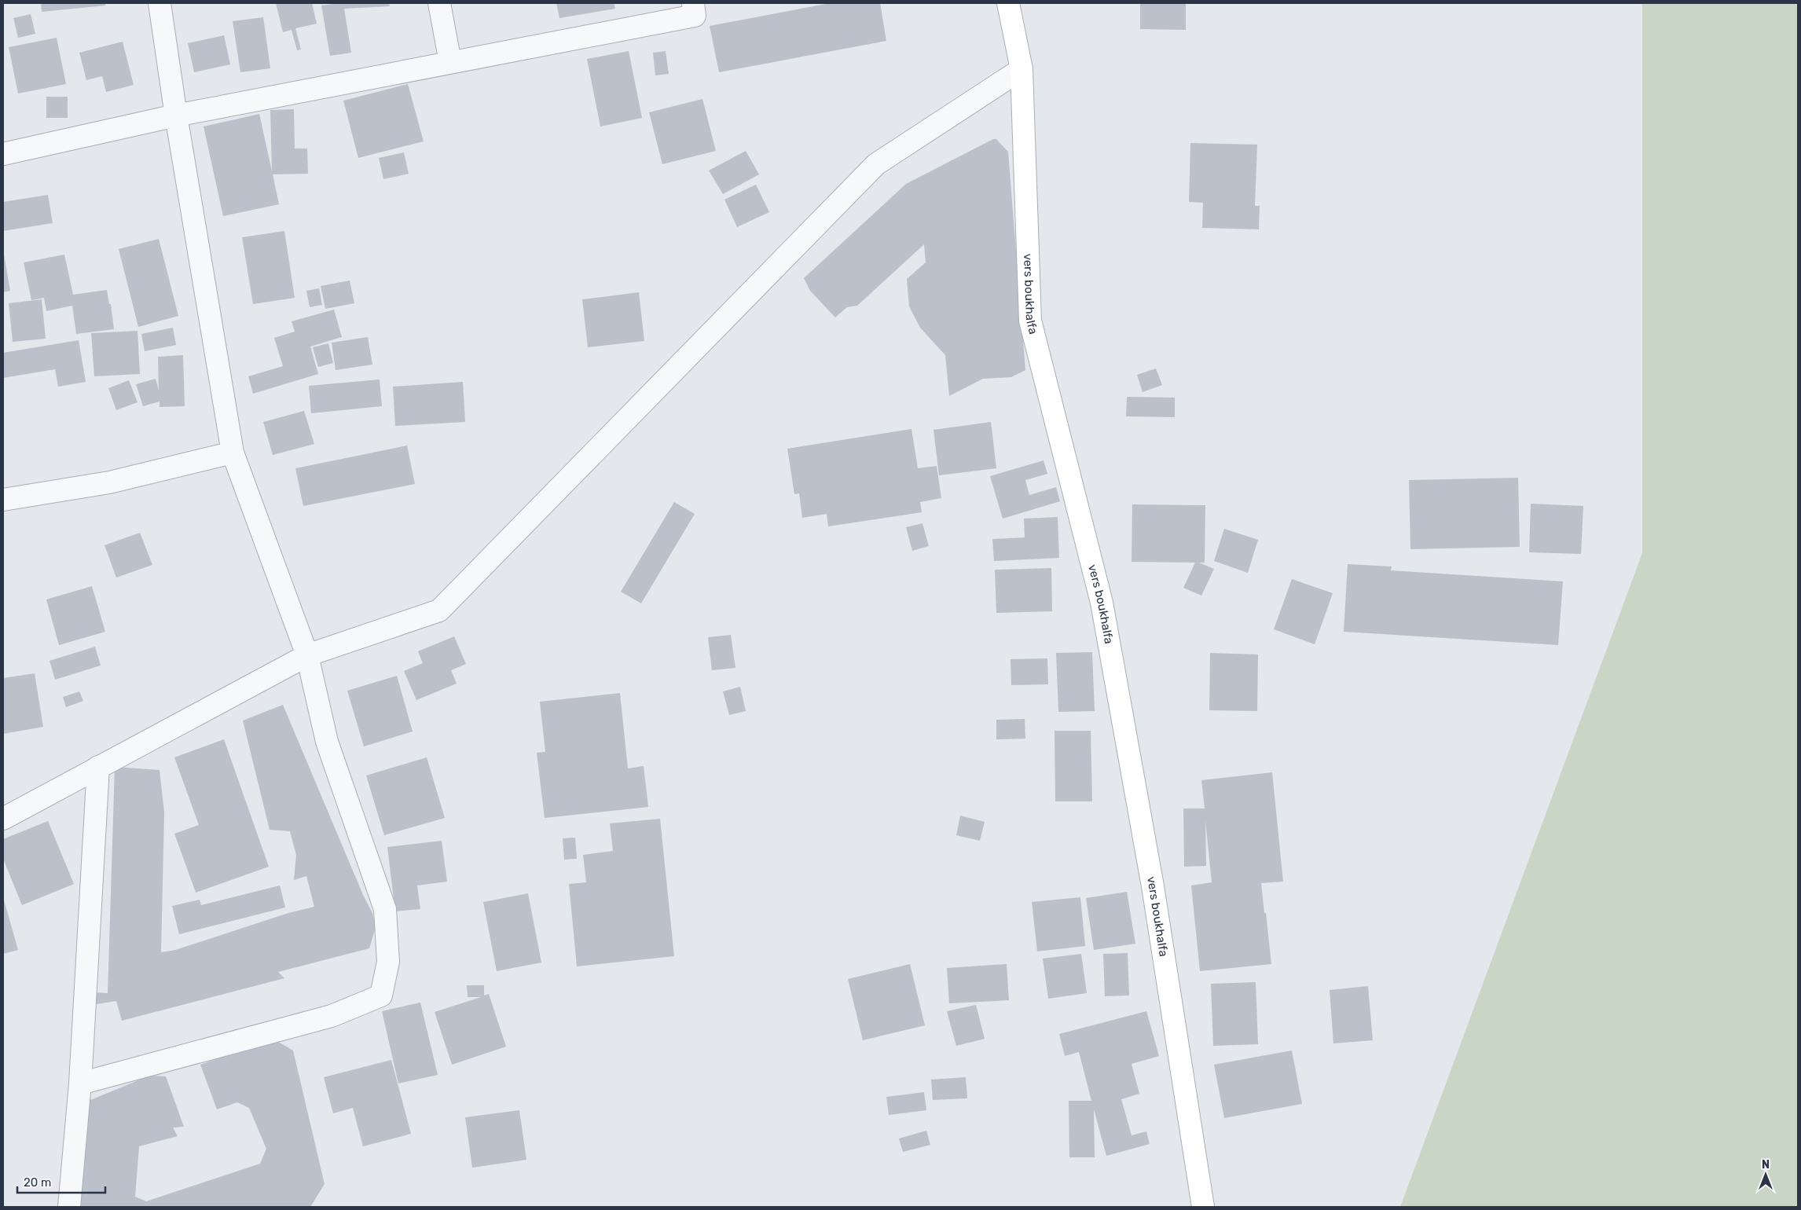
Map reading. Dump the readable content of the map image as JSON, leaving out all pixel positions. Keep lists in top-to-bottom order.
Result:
{
  "streets": {
    "street": ["vers boukhalfa"]
  },
  "scale_bar": "20 m",
  "north": "top"
}
